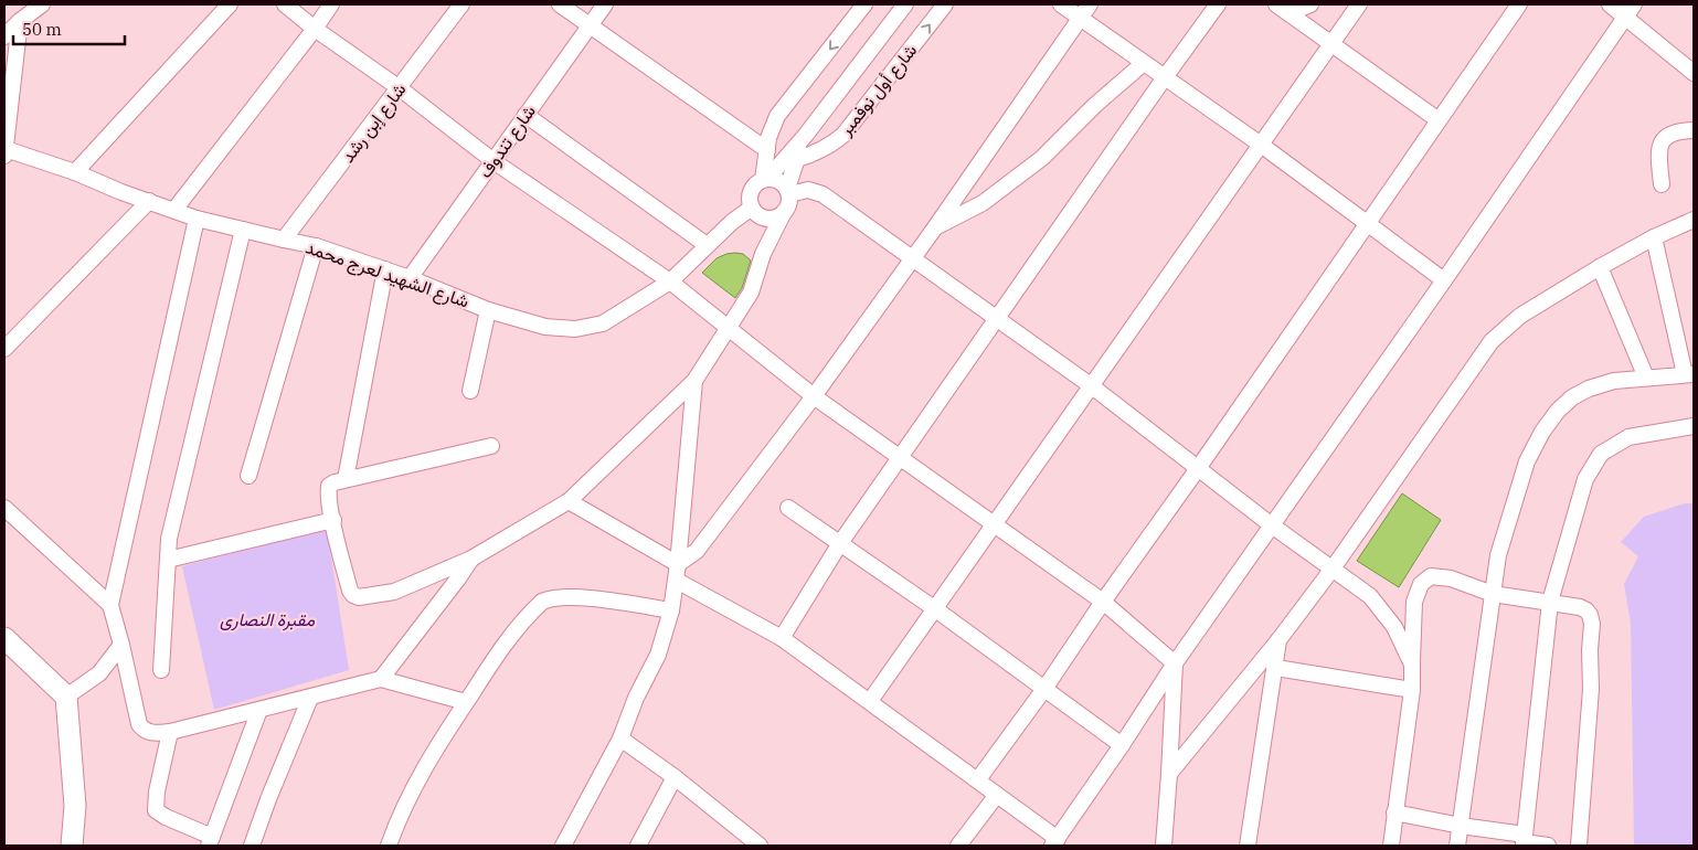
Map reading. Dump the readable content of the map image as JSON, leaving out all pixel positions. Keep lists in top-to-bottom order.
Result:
{
  "streets": {
    "street": [
      "شارع أول نوفمبر",
      "شارع إبن رشد",
      "شارع تندوف",
      "شارع الشهيد لعرج محمد"
    ]
  },
  "crossings": [
    ["شارع أول نوفمبر", "شارع الشهيد لعرج محمد"],
    ["شارع إبن رشد", "شارع الشهيد لعرج محمد"],
    ["شارع تندوف", "شارع الشهيد لعرج محمد"]
  ],
  "parks": ["مقبرة النصارى"],
  "scale_bar": "50 m"
}
